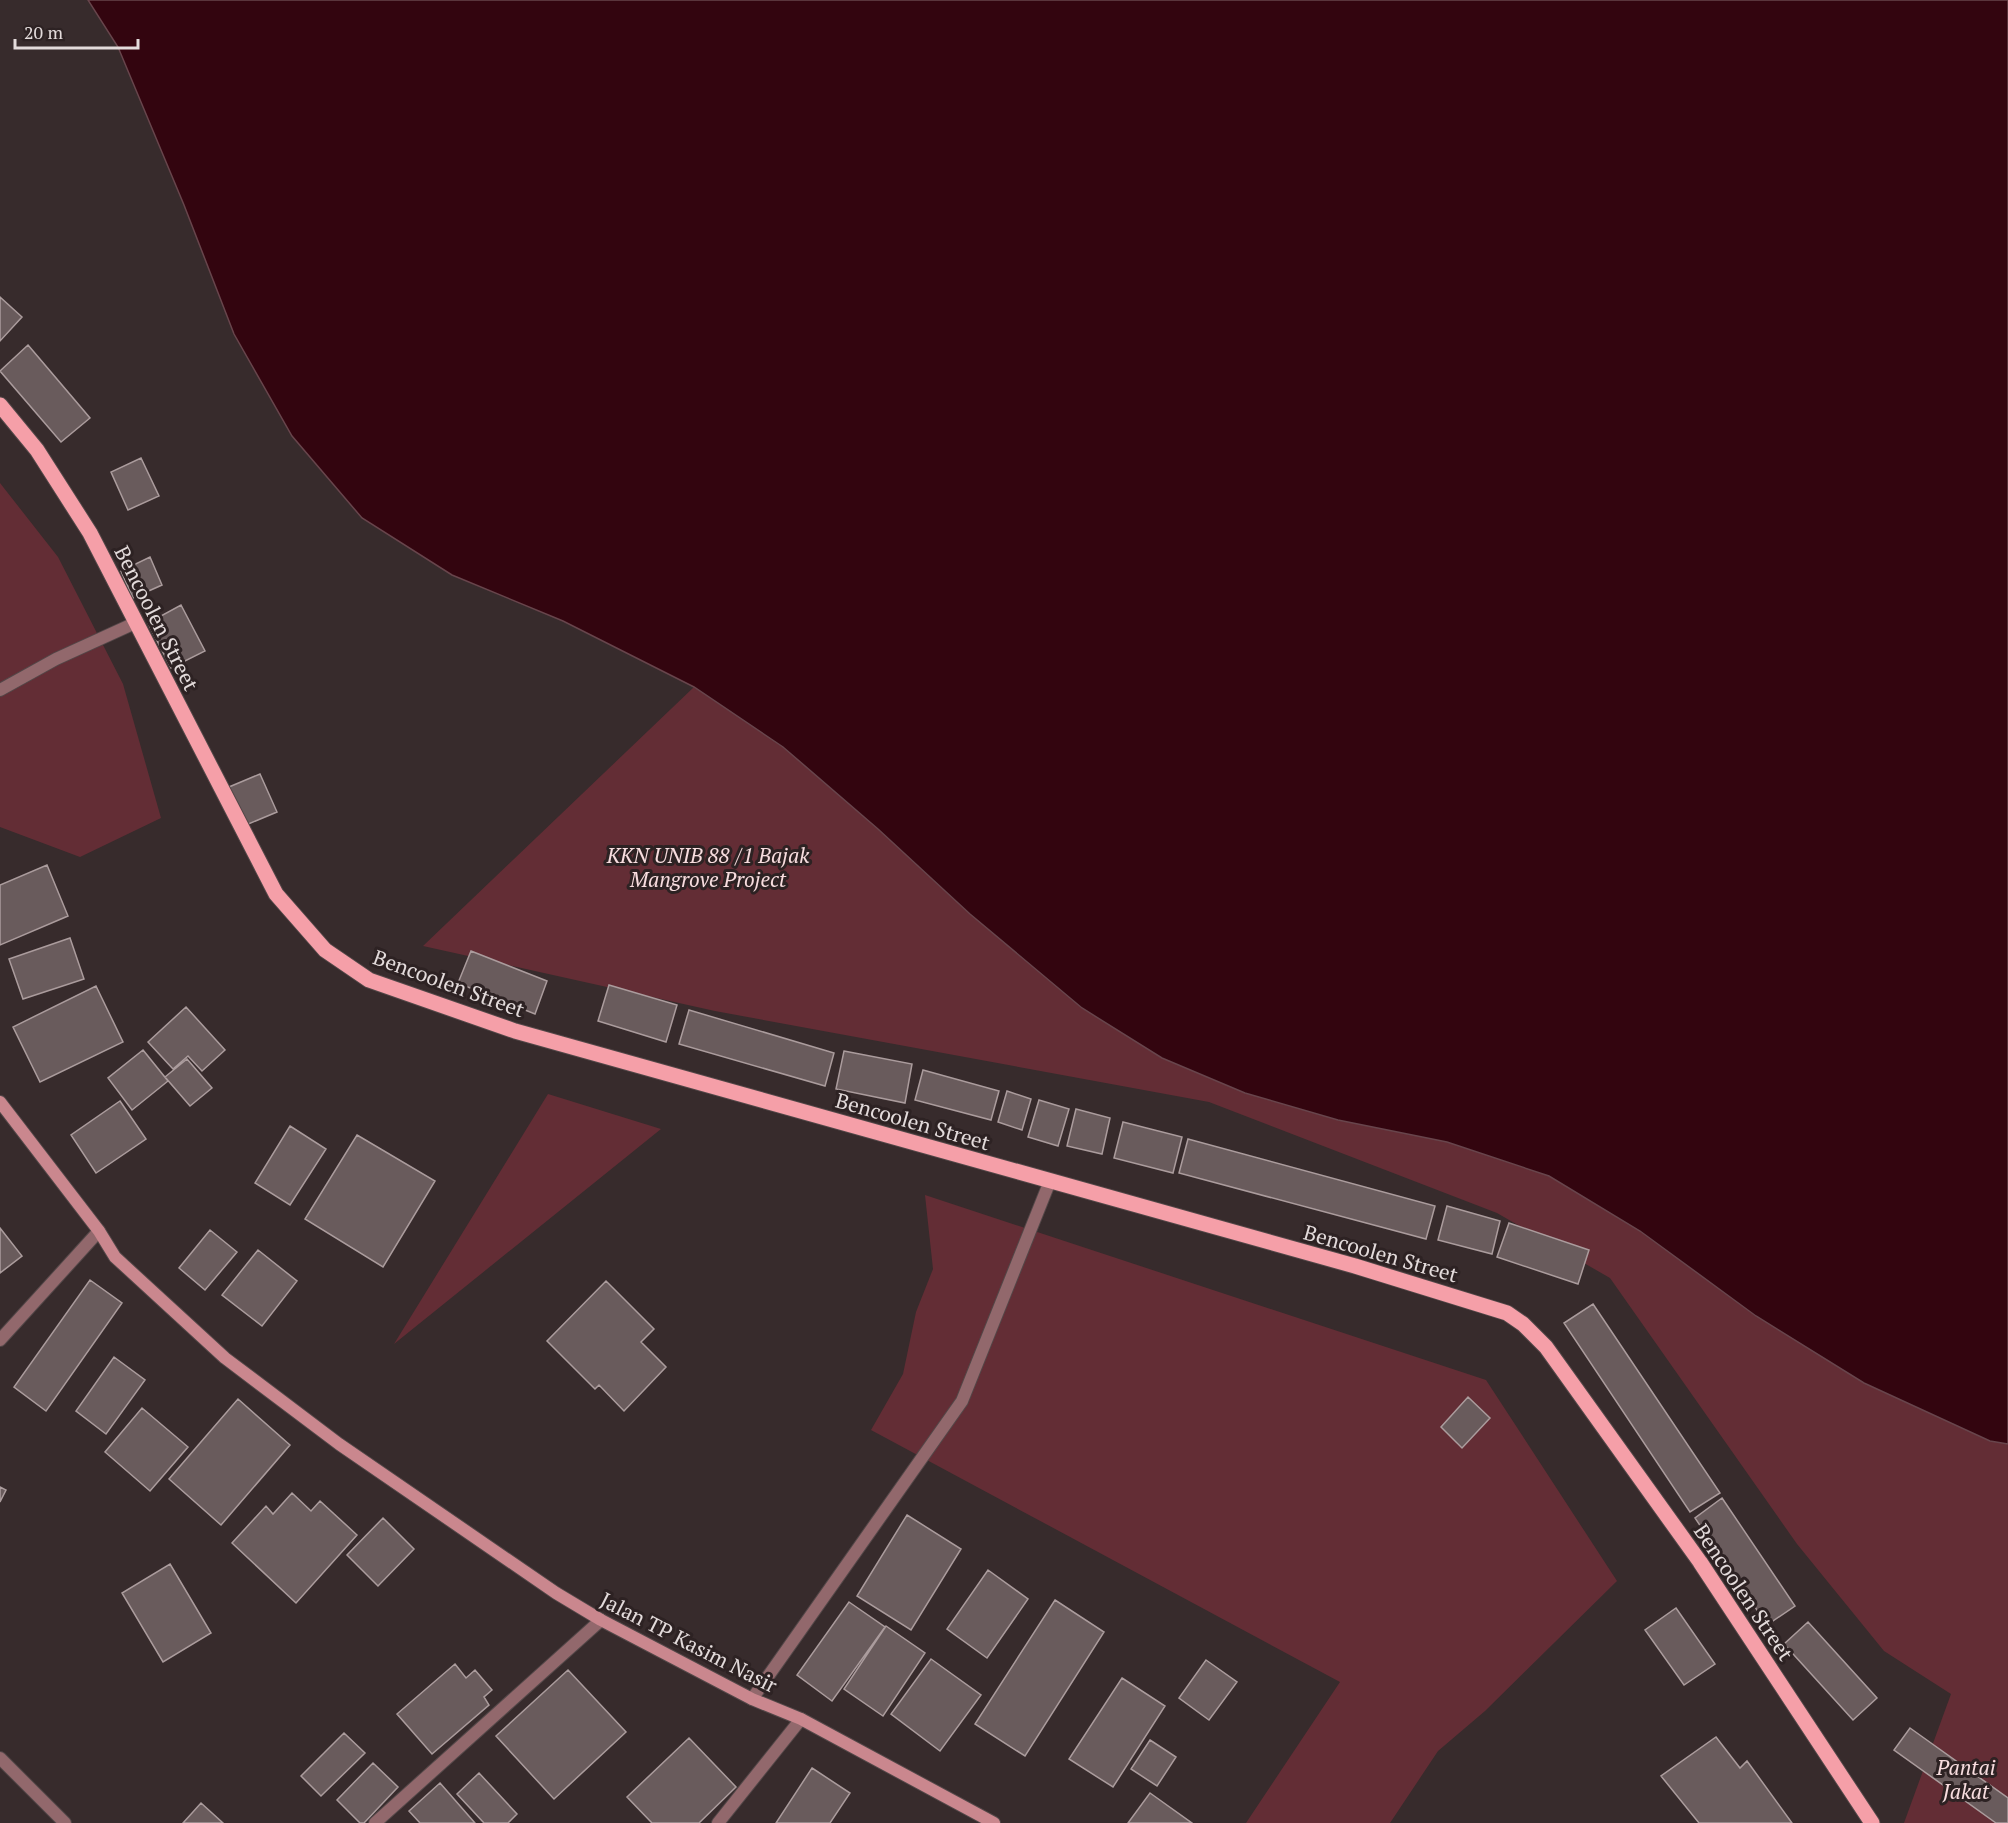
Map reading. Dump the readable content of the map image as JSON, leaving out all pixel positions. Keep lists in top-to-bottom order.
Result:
{
  "streets": {
    "main road": ["Bencoolen Street"],
    "street": ["Jalan TP Kasim Nasir"]
  },
  "parks": ["KKN UNIB 88 /1 Bajak Mangrove Project", "Pantai Jakat"],
  "scale_bar": "20 m"
}
